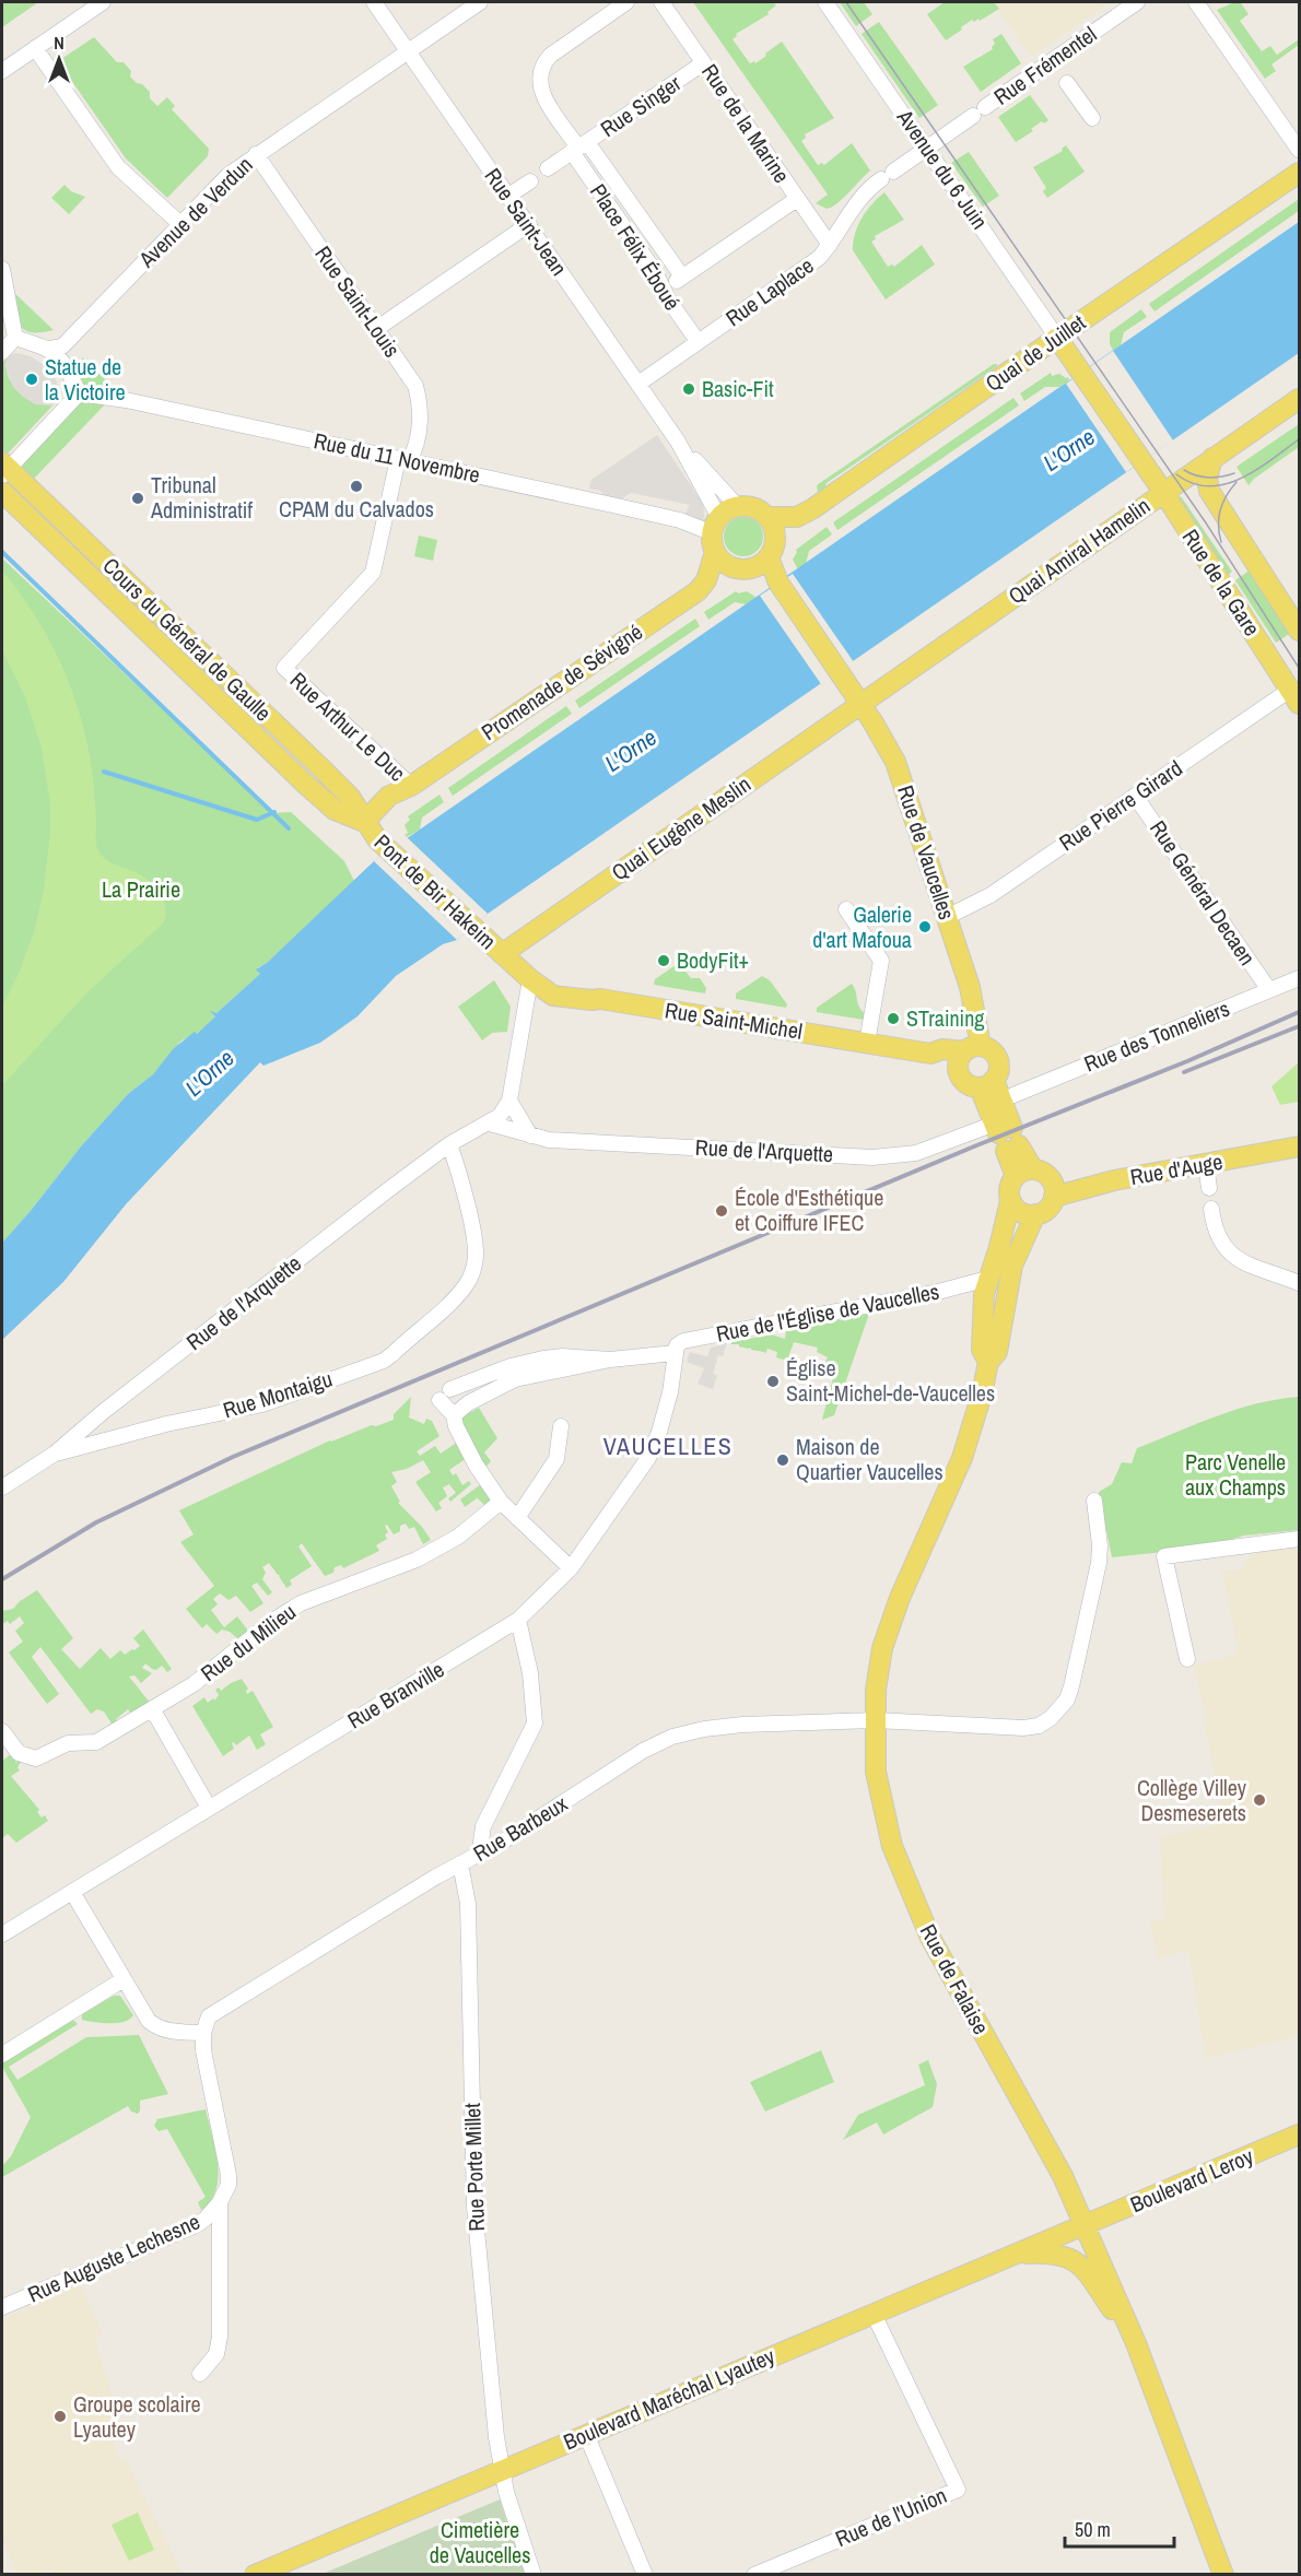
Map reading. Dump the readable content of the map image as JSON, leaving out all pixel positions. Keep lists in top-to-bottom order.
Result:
{
  "streets": {
    "main road": [
      "Quai de Juillet",
      "Quai Amiral Hamelin",
      "Rue de la Gare",
      "Cours du Général de Gaulle",
      "Promenade de Sévigné",
      "Quai Eugène Meslin",
      "Rue de Vaucelles",
      "Pont de Bir Hakeim",
      "Rue Saint-Michel",
      "Rue d'Auge",
      "Rue de Falaise",
      "Boulevard Leroy",
      "Boulevard Maréchal Lyautey"
    ],
    "street": [
      "Rue Frémentel",
      "Rue Singer",
      "Rue de la Marine",
      "Avenue du 6 Juin",
      "Avenue de Verdun",
      "Rue Saint-Jean",
      "Place Félix Éboué",
      "Rue Laplace",
      "Rue Saint-Louis",
      "Rue du 11 Novembre",
      "Rue Arthur Le Duc",
      "Rue Pierre Girard",
      "Rue Général Decaen",
      "Rue des Tonneliers",
      "Rue de l'Arquette",
      "Rue de l'Église de Vaucelles",
      "Rue Montaigu",
      "Rue du Milieu",
      "Rue Branville",
      "Rue Barbeux",
      "Rue Porte Millet",
      "Rue Auguste Lechesne",
      "Rue de l'Union"
    ]
  },
  "crossings": [
    ["Rue Frémentel", "Avenue du 6 Juin"],
    ["Rue Frémentel", "Rue Laplace"],
    ["Rue Singer", "Rue de la Marine"],
    ["Rue Singer", "Place Félix Éboué"],
    ["Rue de la Marine", "Rue Laplace"],
    ["Avenue du 6 Juin", "Rue Laplace"],
    ["Avenue du 6 Juin", "Quai de Juillet"],
    ["Avenue du 6 Juin", "Rue de la Gare"],
    ["Avenue de Verdun", "Rue Saint-Jean"],
    ["Avenue de Verdun", "Rue Saint-Louis"],
    ["Rue Saint-Jean", "Rue Laplace"],
    ["Rue Saint-Jean", "Quai de Juillet"],
    ["Rue Saint-Jean", "Rue du 11 Novembre"],
    ["Rue Saint-Jean", "Promenade de Sévigné"],
    ["Rue Saint-Jean", "Rue de Vaucelles"],
    ["Place Félix Éboué", "Rue Laplace"],
    ["Rue Saint-Louis", "Rue du 11 Novembre"],
    ["Rue Saint-Louis", "Rue Arthur Le Duc"],
    ["Quai de Juillet", "Rue du 11 Novembre"],
    ["Quai de Juillet", "Rue de la Gare"],
    ["Quai de Juillet", "Promenade de Sévigné"],
    ["Quai de Juillet", "Rue de Vaucelles"],
    ["Rue du 11 Novembre", "Promenade de Sévigné"],
    ["Rue du 11 Novembre", "Rue de Vaucelles"],
    ["Quai Amiral Hamelin", "Rue de la Gare"],
    ["Quai Amiral Hamelin", "Quai Eugène Meslin"],
    ["Quai Amiral Hamelin", "Rue de Vaucelles"],
    ["Rue de la Gare", "Rue Pierre Girard"],
    ["Cours du Général de Gaulle", "Promenade de Sévigné"],
    ["Cours du Général de Gaulle", "Pont de Bir Hakeim"],
    ["Promenade de Sévigné", "Rue Arthur Le Duc"],
    ["Promenade de Sévigné", "Rue de Vaucelles"],
    ["Promenade de Sévigné", "Pont de Bir Hakeim"],
    ["Rue Pierre Girard", "Rue de Vaucelles"],
    ["Rue Pierre Girard", "Rue Général Decaen"],
    ["Quai Eugène Meslin", "Rue de Vaucelles"],
    ["Quai Eugène Meslin", "Pont de Bir Hakeim"],
    ["Rue de Vaucelles", "Rue Saint-Michel"],
    ["Rue Général Decaen", "Rue des Tonneliers"],
    ["Rue de l'Arquette", "Rue Montaigu"],
    ["Rue d'Auge", "Rue de Falaise"],
    ["Rue de l'Église de Vaucelles", "Rue Branville"],
    ["Rue de l'Église de Vaucelles", "Rue de Falaise"],
    ["Rue Barbeux", "Rue de Falaise"],
    ["Rue Barbeux", "Rue Porte Millet"],
    ["Rue de Falaise", "Boulevard Leroy"],
    ["Rue de Falaise", "Boulevard Maréchal Lyautey"],
    ["Rue Porte Millet", "Boulevard Maréchal Lyautey"],
    ["Boulevard Leroy", "Boulevard Maréchal Lyautey"],
    ["Boulevard Maréchal Lyautey", "Rue de l'Union"]
  ],
  "districts": ["VAUCELLES"],
  "water": ["L'Orne"],
  "parks": ["La Prairie", "Parc Venelle aux Champs", "Cimetière de Vaucelles"],
  "places": [
    "Statue de la Victoire",
    "Basic-Fit",
    "CPAM du Calvados",
    "Tribunal Administratif",
    "Galerie d'art Mafoua",
    "BodyFit+",
    "STraining",
    "École d'Esthétique et Coiffure IFEC",
    "Église Saint-Michel-de-Vaucelles",
    "Maison de Quartier Vaucelles",
    "Collège Villey Desmeserets",
    "Groupe scolaire Lyautey"
  ],
  "scale_bar": "50 m",
  "north": "top"
}
